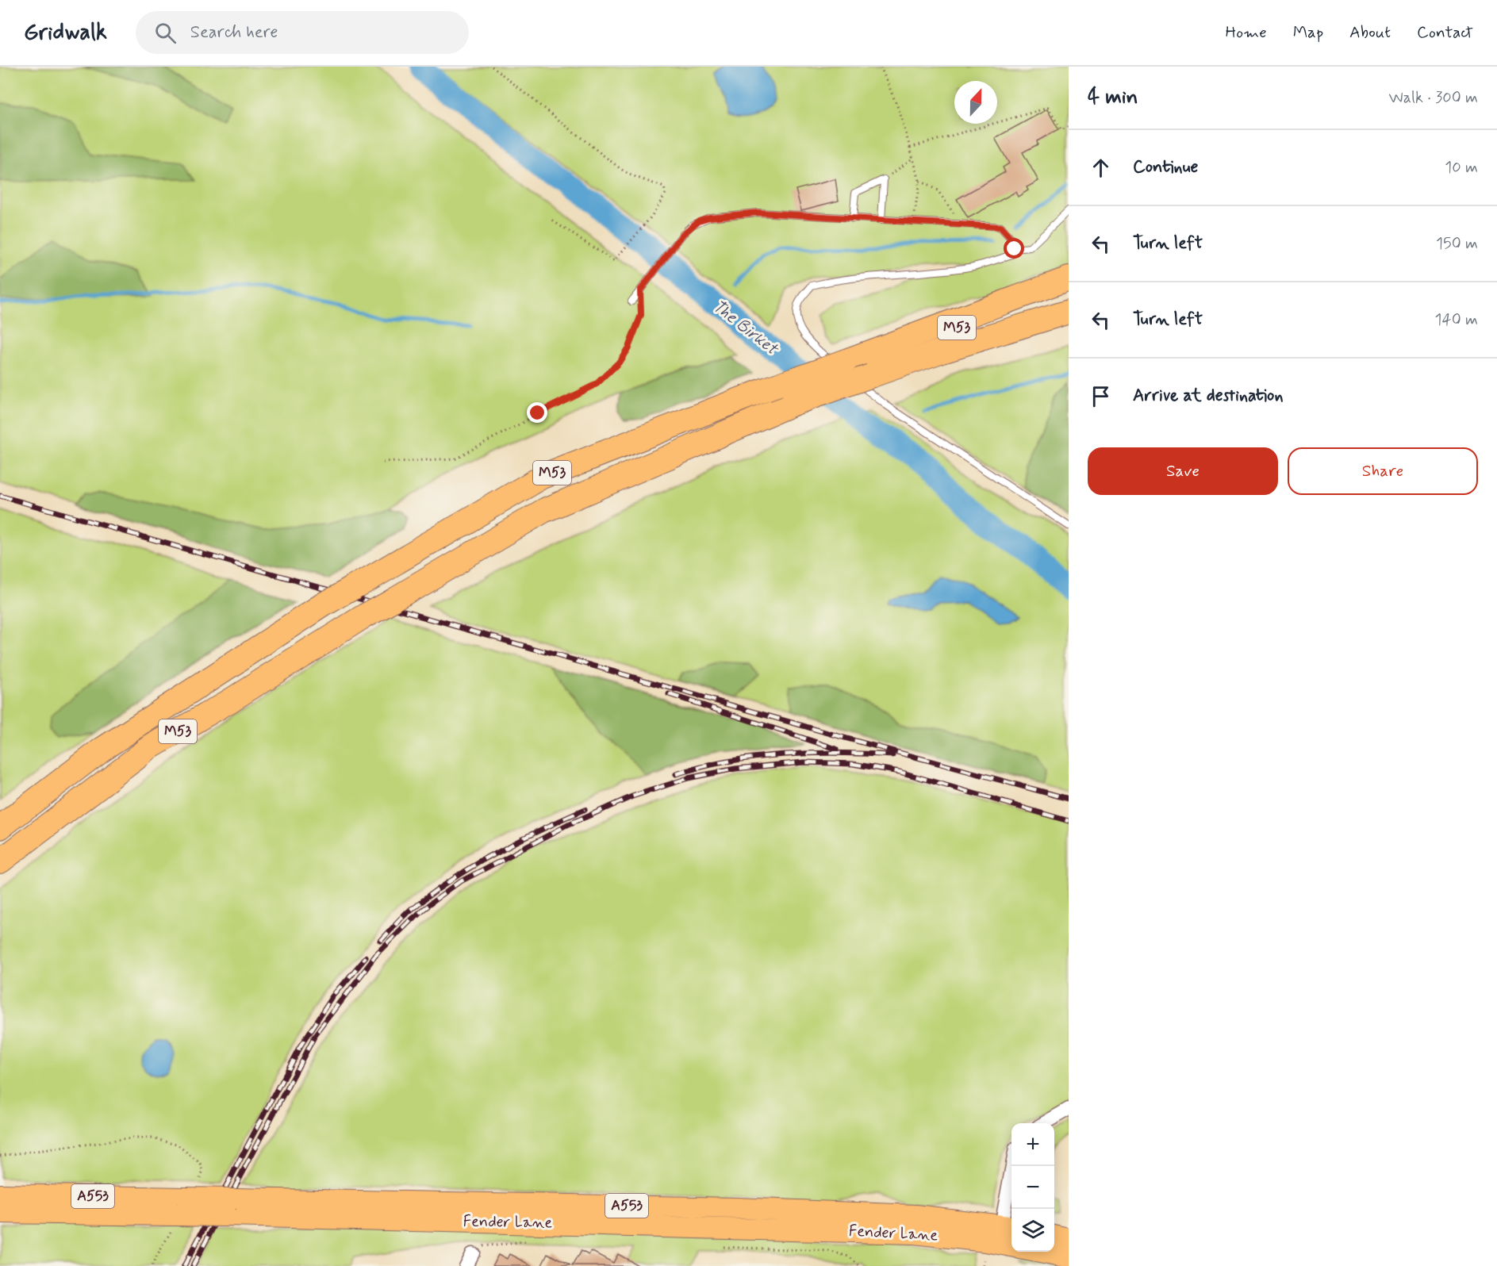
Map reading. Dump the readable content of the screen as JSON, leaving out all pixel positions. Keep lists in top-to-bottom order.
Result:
{
  "streets": {
    "highway": ["M53"],
    "main road": ["A553", "Fender Lane"]
  },
  "water": ["The Birket"],
  "north": "top",
  "page": {
    "header": "Gridwalk",
    "search": "Search here",
    "nav": [
      "Home",
      "Map",
      "About",
      "Contact"
    ],
    "heading": ["4 min", "Walk · 300 m"],
    "list": [
      ["Continue", "10 m"],
      ["Turn left", "150 m"],
      ["Turn left", "140 m"],
      "Arrive at destination"
    ],
    "buttons": ["Save", "Share"],
    "map_buttons": ["+", "−"]
  }
}
